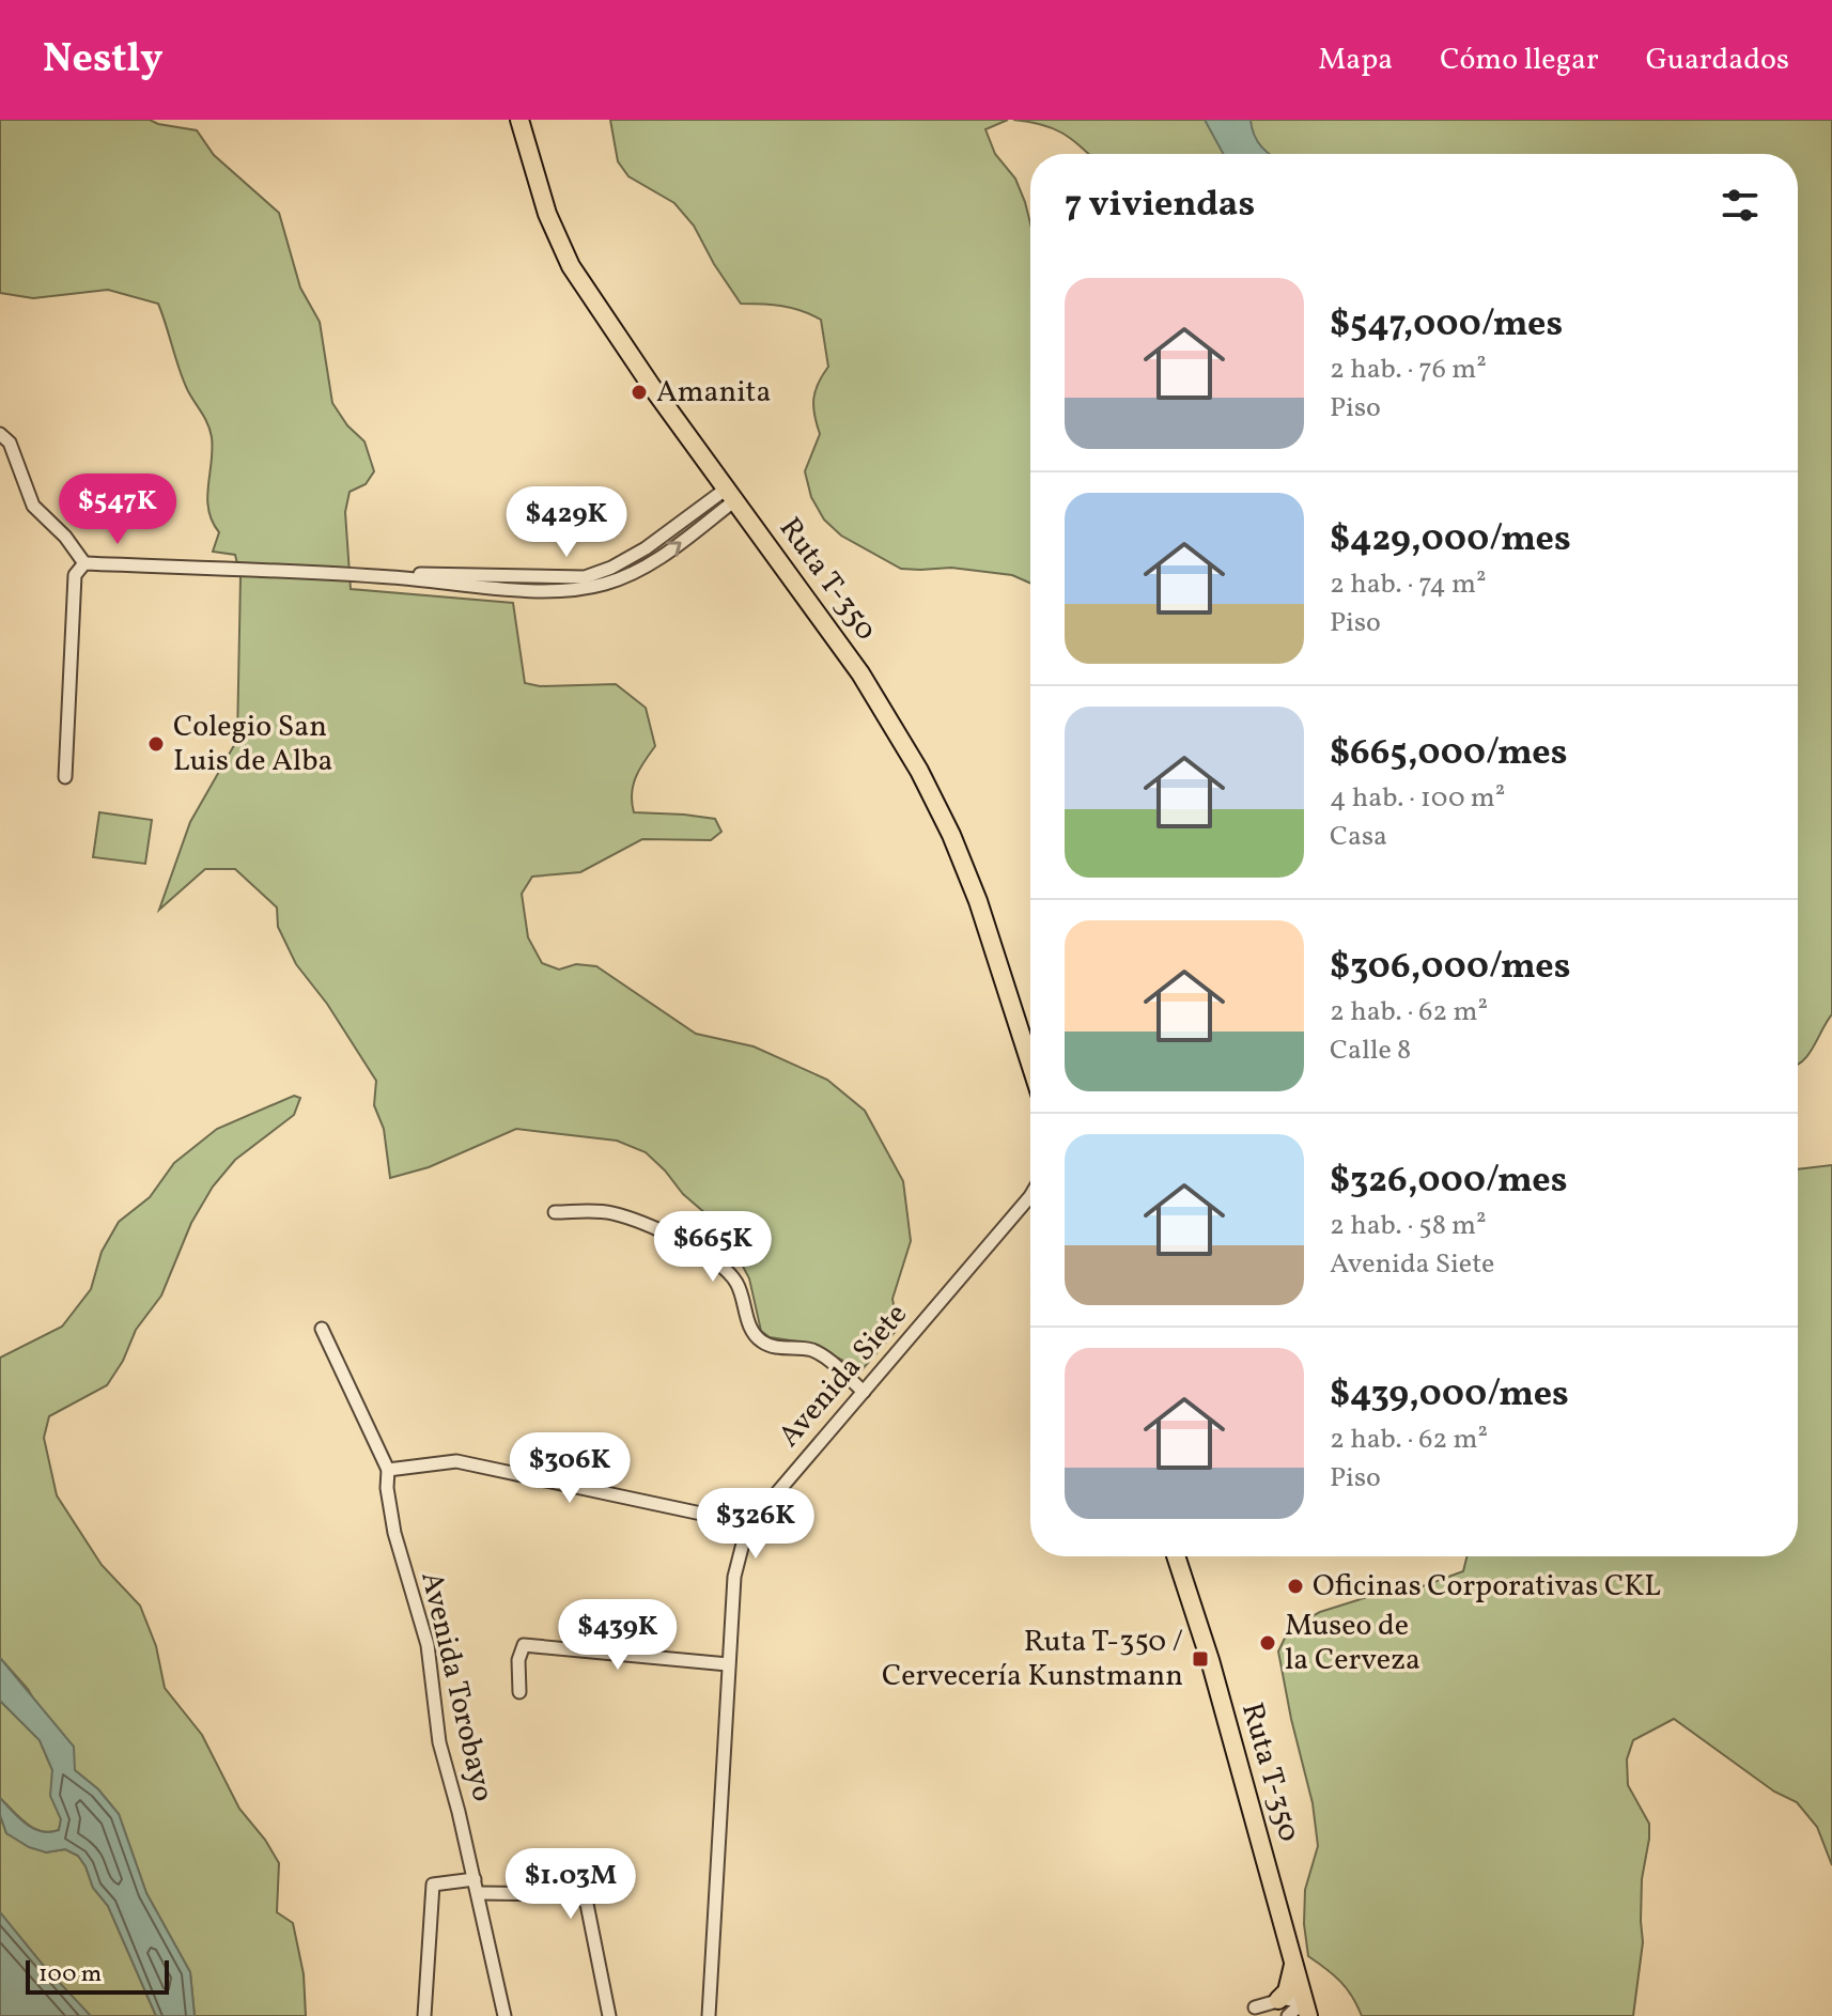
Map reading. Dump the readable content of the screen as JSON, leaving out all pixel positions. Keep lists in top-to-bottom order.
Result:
{
  "streets": {
    "main road": ["Ruta T-350"],
    "street": ["Avenida Siete", "Avenida Torobayo"]
  },
  "places": {
    "other": [
      "Amanita",
      "Colegio San Luis de Alba",
      "Oficinas Corporativas CKL",
      "Museo de la Cerveza"
    ],
    "transit": ["Ruta T-350 / Cervecería Kunstmann"]
  },
  "scale_bar": "100 m",
  "page": {
    "header": "Nestly",
    "nav": ["Mapa", "Cómo llegar", "Guardados"],
    "heading": "7 viviendas",
    "list": [
      {
        "name": "$547,000/mes",
        "note": "2 hab. · 76 m² · Piso"
      },
      {
        "name": "$429,000/mes",
        "note": "2 hab. · 74 m² · Piso"
      },
      {
        "name": "$665,000/mes",
        "note": "4 hab. · 100 m² · Casa"
      },
      {
        "name": "$306,000/mes",
        "note": "2 hab. · 62 m² · Calle 8"
      },
      {
        "name": "$326,000/mes",
        "note": "2 hab. · 58 m² · Avenida Siete"
      },
      {
        "name": "$439,000/mes",
        "note": "2 hab. · 62 m² · Piso"
      }
    ],
    "price": [
      "$547K",
      "$429K",
      "$665K",
      "$306K",
      "$326K",
      "$439K",
      "$1.03M"
    ],
    "scale": "100 m"
  }
}
